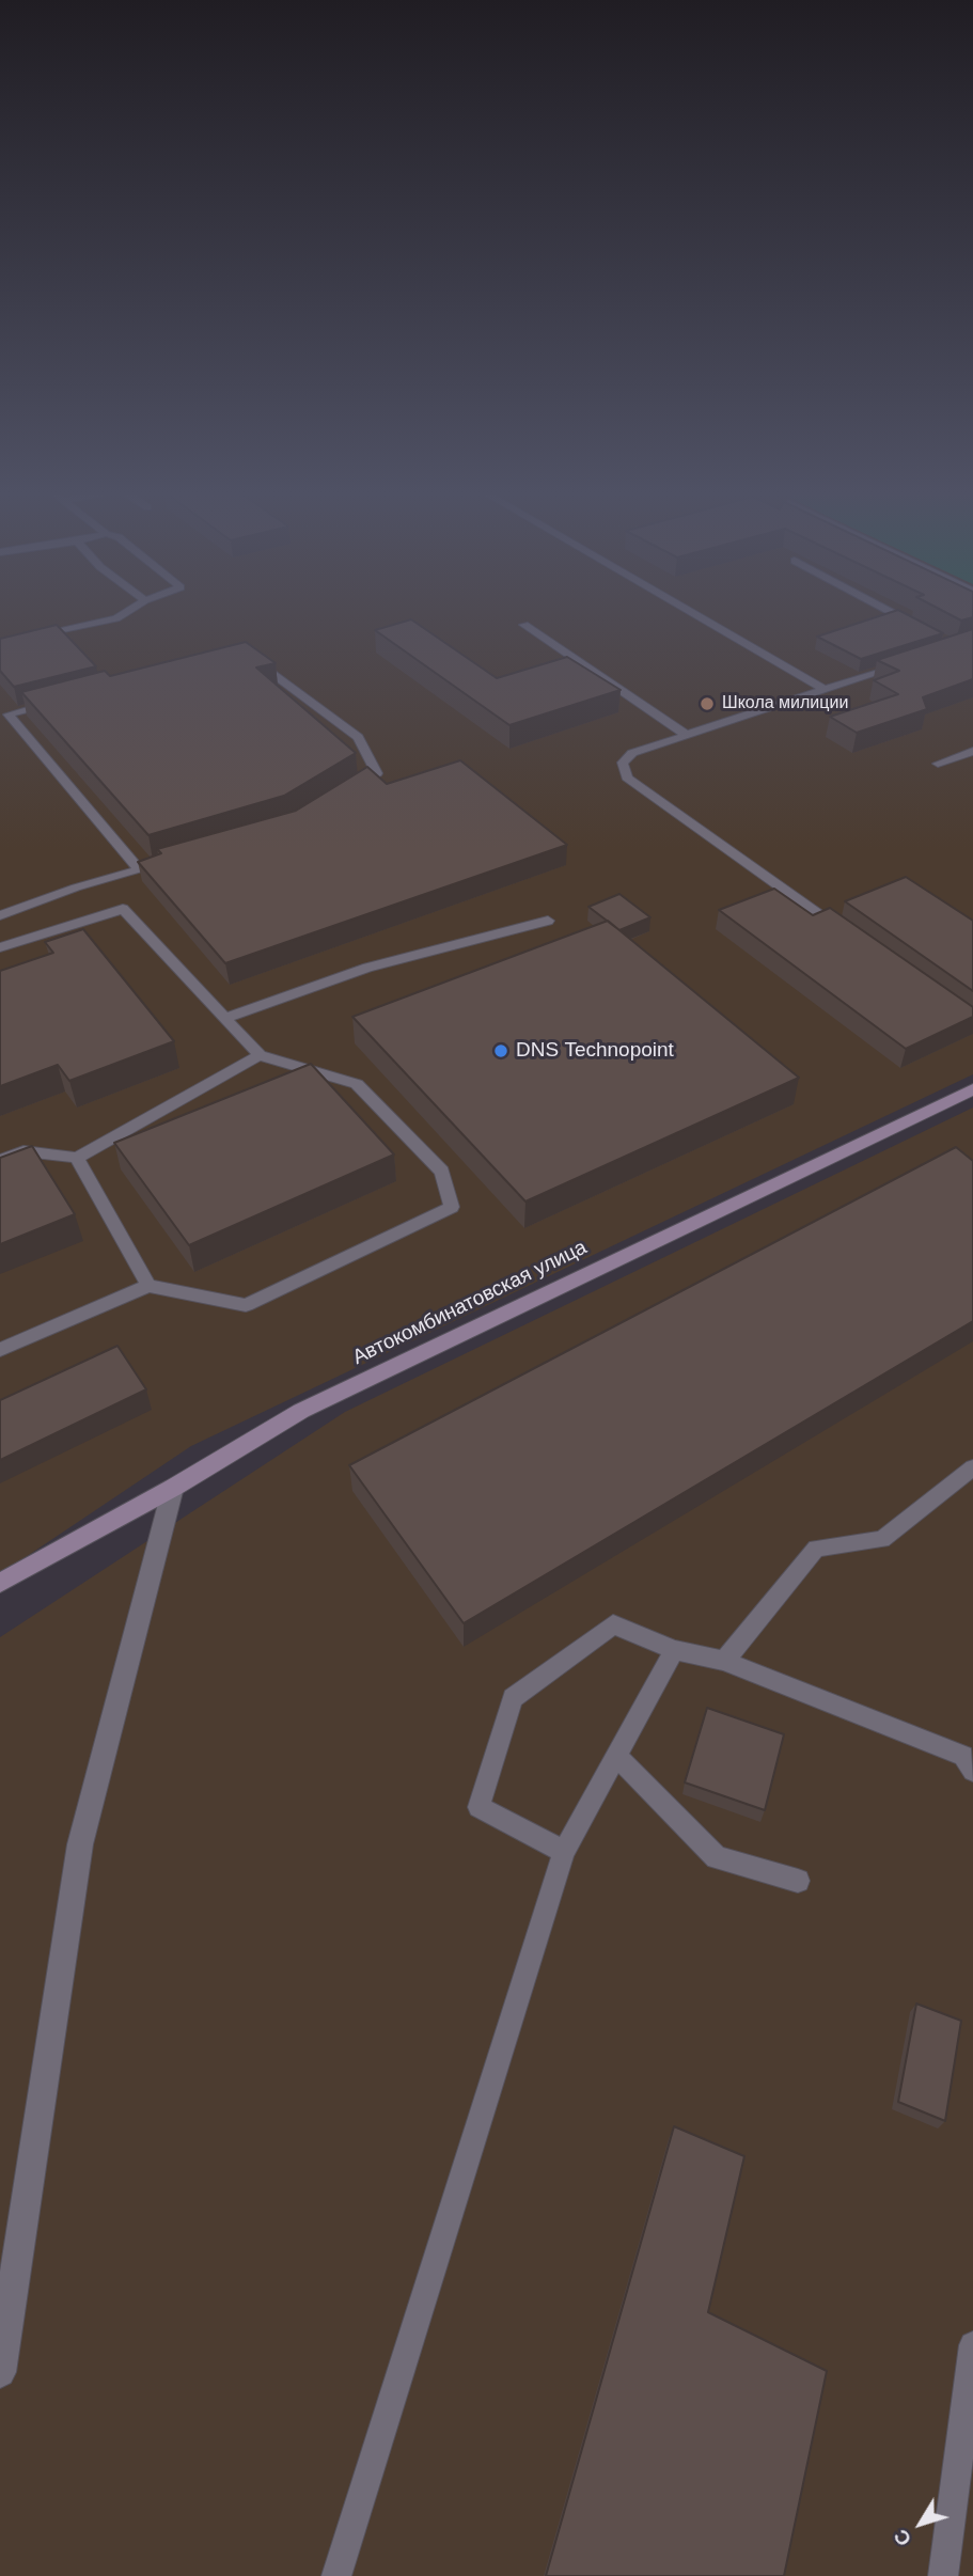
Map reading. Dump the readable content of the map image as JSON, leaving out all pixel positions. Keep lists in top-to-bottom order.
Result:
{
  "streets": {
    "street": ["Автокомбинатовская улица"]
  },
  "places": ["Школа милиции", "DNS Technopoint"],
  "north": "bottom left"
}
